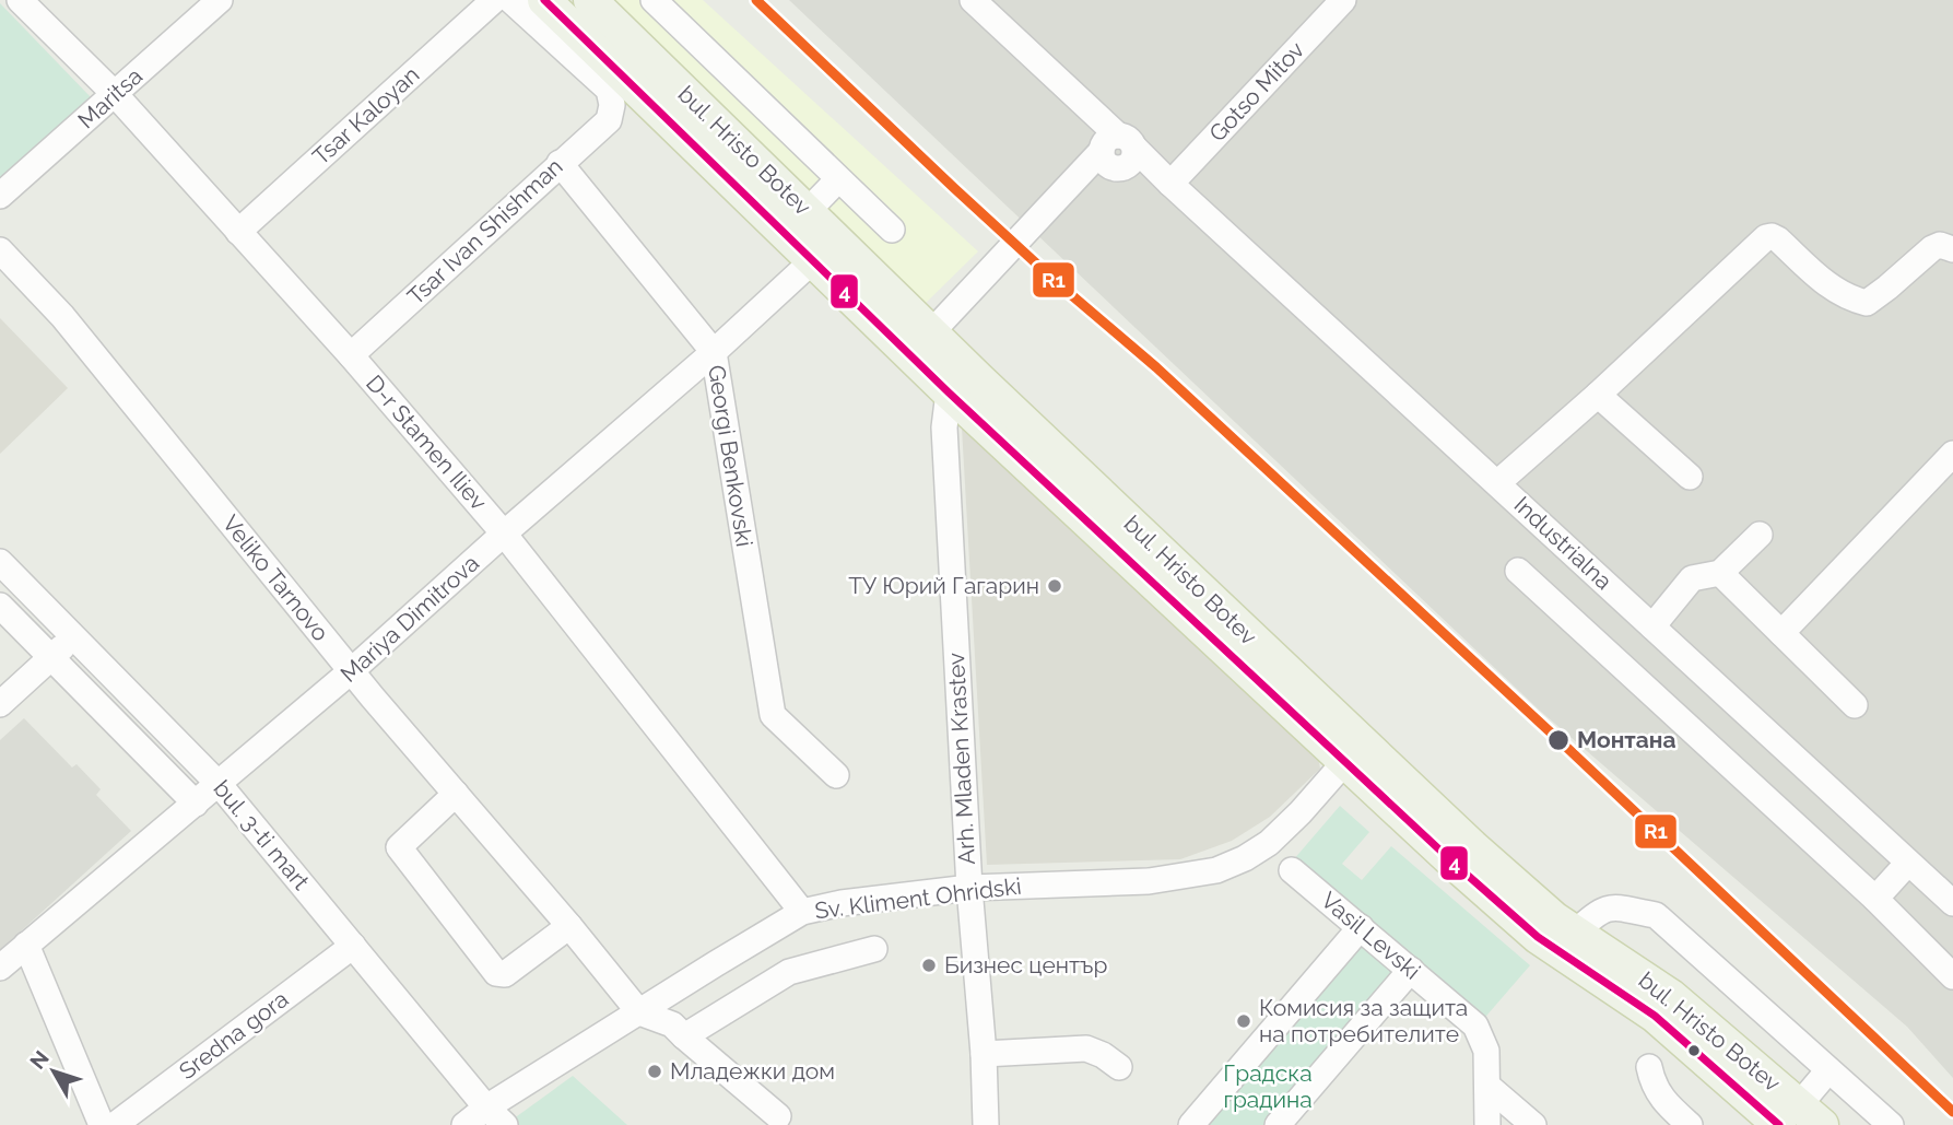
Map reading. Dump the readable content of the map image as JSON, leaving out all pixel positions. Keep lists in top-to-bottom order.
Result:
{
  "streets": {
    "main road": ["bul. Hristo Botev"],
    "street": [
      "Gotso Mitov",
      "Maritsa",
      "Tsar Kaloyan",
      "Tsar Ivan Shishman",
      "D-r Stamen Iliev",
      "Georgi Benkovski",
      "Industrialna",
      "Veliko Tarnovo",
      "Mariya Dimitrova",
      "Arh. Mladen Krastev",
      "bul. 3-ti mart",
      "Sv. Kliment Ohridski",
      "Vasil Levski",
      "Sredna gora"
    ]
  },
  "crossings": [
    ["Gotso Mitov", "Industrialna"],
    ["Maritsa", "D-r Stamen Iliev"],
    ["Tsar Kaloyan", "D-r Stamen Iliev"],
    ["bul. Hristo Botev", "Mariya Dimitrova"],
    ["bul. Hristo Botev", "Arh. Mladen Krastev"],
    ["bul. Hristo Botev", "Sv. Kliment Ohridski"],
    ["Tsar Ivan Shishman", "D-r Stamen Iliev"],
    ["Tsar Ivan Shishman", "Georgi Benkovski"],
    ["D-r Stamen Iliev", "Mariya Dimitrova"],
    ["D-r Stamen Iliev", "Sv. Kliment Ohridski"],
    ["Georgi Benkovski", "Mariya Dimitrova"],
    ["Veliko Tarnovo", "Mariya Dimitrova"],
    ["Veliko Tarnovo", "Sv. Kliment Ohridski"],
    ["Mariya Dimitrova", "bul. 3-ti mart"],
    ["Arh. Mladen Krastev", "Sv. Kliment Ohridski"],
    ["bul. 3-ti mart", "Sv. Kliment Ohridski"],
    ["bul. 3-ti mart", "Sredna gora"]
  ],
  "parks": ["Градска градина"],
  "places": [
    "ТУ Юрий Гагарин",
    "Монтана",
    "Бизнес център",
    "Комисия за защита на потребителите",
    "Младежки дом"
  ],
  "lines": ["transit line R1", "transit line 4"],
  "north": "top left"
}
